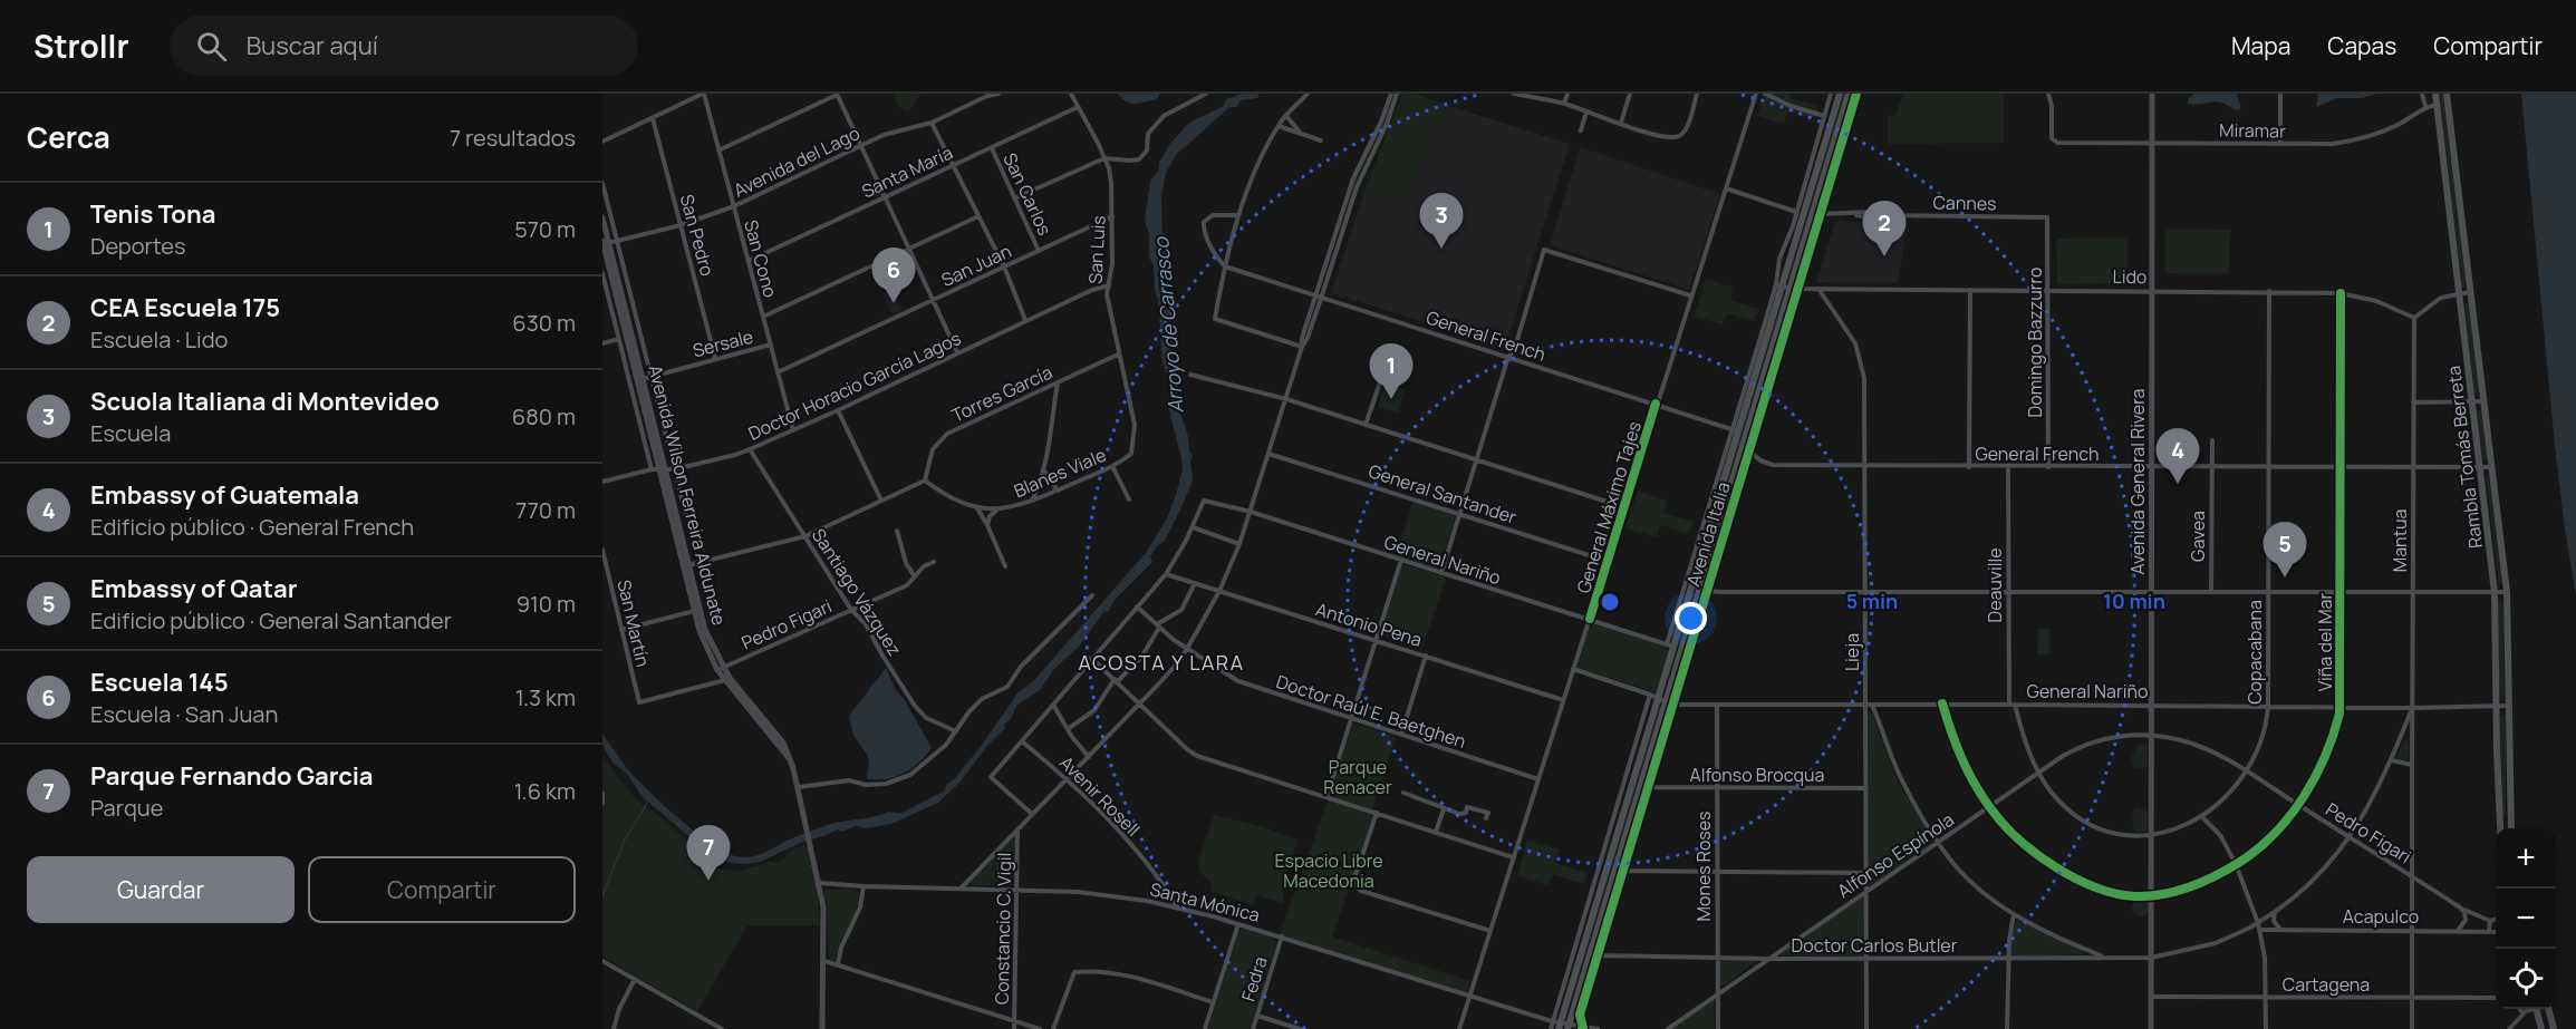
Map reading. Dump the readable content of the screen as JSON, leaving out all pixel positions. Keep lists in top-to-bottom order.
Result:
{
  "streets": {
    "main road": [
      "Rambla Tomás Berreta",
      "Avenida General Rivera",
      "Avenida Wilson Ferreira Aldunate",
      "Avenida Italia"
    ],
    "street": [
      "Miramar",
      "Avenida del Lago",
      "Santa María",
      "San Carlos",
      "Cannes",
      "San Pedro",
      "San Luis",
      "San Cono",
      "San Juan",
      "Lido",
      "General French",
      "Domingo Bazzurro",
      "Sersale",
      "Doctor Horacio García Lagos",
      "Torres García",
      "Blanes Viale",
      "General Santander",
      "General Máximo Tajes",
      "Gavea",
      "Mantua",
      "General Nariño",
      "Deauville",
      "Santiago Vázquez",
      "San Martín",
      "Pedro Figari",
      "Antonio Pena",
      "Viña del Mar",
      "Lieja",
      "Copacabana",
      "Doctor Raúl E. Baetghen",
      "Alfonso Brocqua",
      "Avenir Rosell",
      "Alfonso Espínola",
      "Mones Roses",
      "Santa Mónica",
      "Acapulco",
      "Constancio C. Vigil",
      "Doctor Carlos Butler",
      "Fedra",
      "Cartagena"
    ]
  },
  "crossings": [
    ["Miramar", "Rambla Tomás Berreta"],
    ["Miramar", "Avenida General Rivera"],
    ["Avenida del Lago", "San Pedro"],
    ["Avenida del Lago", "San Cono"],
    ["Avenida del Lago", "Avenida Wilson Ferreira Aldunate"],
    ["Santa María", "San Carlos"],
    ["Santa María", "San Luis"],
    ["Santa María", "San Cono"],
    ["San Carlos", "San Juan"],
    ["Cannes", "Domingo Bazzurro"],
    ["Cannes", "Avenida Italia"],
    ["San Pedro", "Sersale"],
    ["San Luis", "San Juan"],
    ["San Luis", "Doctor Horacio García Lagos"],
    ["San Luis", "Torres García"],
    ["San Luis", "Blanes Viale"],
    ["San Cono", "San Juan"],
    ["San Cono", "Sersale"],
    ["San Cono", "Doctor Horacio García Lagos"],
    ["Lido", "Domingo Bazzurro"],
    ["Lido", "Avenida General Rivera"],
    ["Lido", "Avenida Italia"],
    ["Lido", "Mantua"],
    ["Lido", "Viña del Mar"],
    ["Lido", "Lieja"],
    ["Lido", "Copacabana"],
    ["General French", "Domingo Bazzurro"],
    ["General French", "Rambla Tomás Berreta"],
    ["General French", "Avenida General Rivera"],
    ["General French", "General Máximo Tajes"],
    ["General French", "Avenida Italia"],
    ["General French", "Gavea"],
    ["General French", "Mantua"],
    ["General French", "Deauville"],
    ["General French", "Viña del Mar"],
    ["General French", "Lieja"],
    ["General French", "Copacabana"],
    ["Sersale", "Avenida Wilson Ferreira Aldunate"],
    ["Doctor Horacio García Lagos", "Avenida Wilson Ferreira Aldunate"],
    ["Doctor Horacio García Lagos", "Santiago Vázquez"],
    ["Torres García", "Blanes Viale"],
    ["Rambla Tomás Berreta", "General Nariño"],
    ["Avenida General Rivera", "General Nariño"],
    ["Avenida General Rivera", "Deauville"],
    ["Avenida General Rivera", "Pedro Figari"],
    ["Avenida General Rivera", "Viña del Mar"],
    ["Avenida General Rivera", "Copacabana"],
    ["Avenida General Rivera", "Alfonso Espínola"],
    ["Avenida General Rivera", "Doctor Carlos Butler"],
    ["Avenida General Rivera", "Cartagena"],
    ["General Santander", "General Máximo Tajes"],
    ["Avenida Wilson Ferreira Aldunate", "San Martín"],
    ["Avenida Wilson Ferreira Aldunate", "Pedro Figari"],
    ["Avenida Wilson Ferreira Aldunate", "Santa Mónica"],
    ["General Máximo Tajes", "General Nariño"],
    ["General Máximo Tajes", "Antonio Pena"],
    ["General Máximo Tajes", "Doctor Raúl E. Baetghen"],
    ["General Máximo Tajes", "Santa Mónica"],
    ["Avenida Italia", "General Nariño"],
    ["Avenida Italia", "Alfonso Brocqua"],
    ["Avenida Italia", "Santa Mónica"],
    ["Avenida Italia", "Doctor Carlos Butler"],
    ["Mantua", "General Nariño"],
    ["Mantua", "Pedro Figari"],
    ["Mantua", "Acapulco"],
    ["Mantua", "Doctor Carlos Butler"],
    ["Mantua", "Cartagena"],
    ["General Nariño", "Deauville"],
    ["General Nariño", "Viña del Mar"],
    ["General Nariño", "Lieja"],
    ["General Nariño", "Copacabana"],
    ["General Nariño", "Mones Roses"],
    ["General Nariño", "Doctor Carlos Butler"],
    ["Deauville", "Copacabana"],
    ["Deauville", "Alfonso Espínola"],
    ["Santiago Vázquez", "Pedro Figari"],
    ["Pedro Figari", "Viña del Mar"],
    ["Pedro Figari", "Copacabana"],
    ["Pedro Figari", "Alfonso Espínola"],
    ["Pedro Figari", "Doctor Carlos Butler"],
    ["Viña del Mar", "Alfonso Espínola"],
    ["Lieja", "Alfonso Brocqua"],
    ["Lieja", "Alfonso Espínola"],
    ["Lieja", "Doctor Carlos Butler"],
    ["Alfonso Brocqua", "Mones Roses"],
    ["Avenir Rosell", "Santa Mónica"],
    ["Alfonso Espínola", "Mones Roses"],
    ["Alfonso Espínola", "Doctor Carlos Butler"],
    ["Mones Roses", "Doctor Carlos Butler"],
    ["Santa Mónica", "Constancio C. Vigil"],
    ["Santa Mónica", "Fedra"]
  ],
  "districts": ["ACOSTA Y LARA"],
  "water": ["Arroyo de Carrasco"],
  "parks": ["Parque Renacer", "Espacio Libre Macedonia"],
  "page": {
    "header": "Strollr",
    "search": "Buscar aquí",
    "nav": ["Mapa", "Capas", "Compartir"],
    "heading": ["Cerca", "7 resultados"],
    "list": [
      {
        "mark": "1",
        "name": "Tenis Tona",
        "note": "Deportes",
        "value": "570 m"
      },
      {
        "mark": "2",
        "name": "CEA Escuela 175",
        "note": "Escuela · Lido",
        "value": "630 m"
      },
      {
        "mark": "3",
        "name": "Scuola Italiana di Montevideo",
        "note": "Escuela",
        "value": "680 m"
      },
      {
        "mark": "4",
        "name": "Embassy of Guatemala",
        "note": "Edificio público · General French",
        "value": "770 m"
      },
      {
        "mark": "5",
        "name": "Embassy of Qatar",
        "note": "Edificio público · General Santander",
        "value": "910 m"
      },
      {
        "mark": "6",
        "name": "Escuela 145",
        "note": "Escuela · San Juan",
        "value": "1.3 km"
      },
      {
        "mark": "7",
        "name": "Parque Fernando Garcia",
        "note": "Parque",
        "value": "1.6 km"
      }
    ],
    "pins": [
      "3",
      "2",
      "6",
      "1",
      "4",
      "5",
      "7"
    ],
    "map_buttons": ["+", "−"],
    "buttons": ["Guardar", "Compartir"]
  },
  "rings": ["5 min", "10 min"]
}
